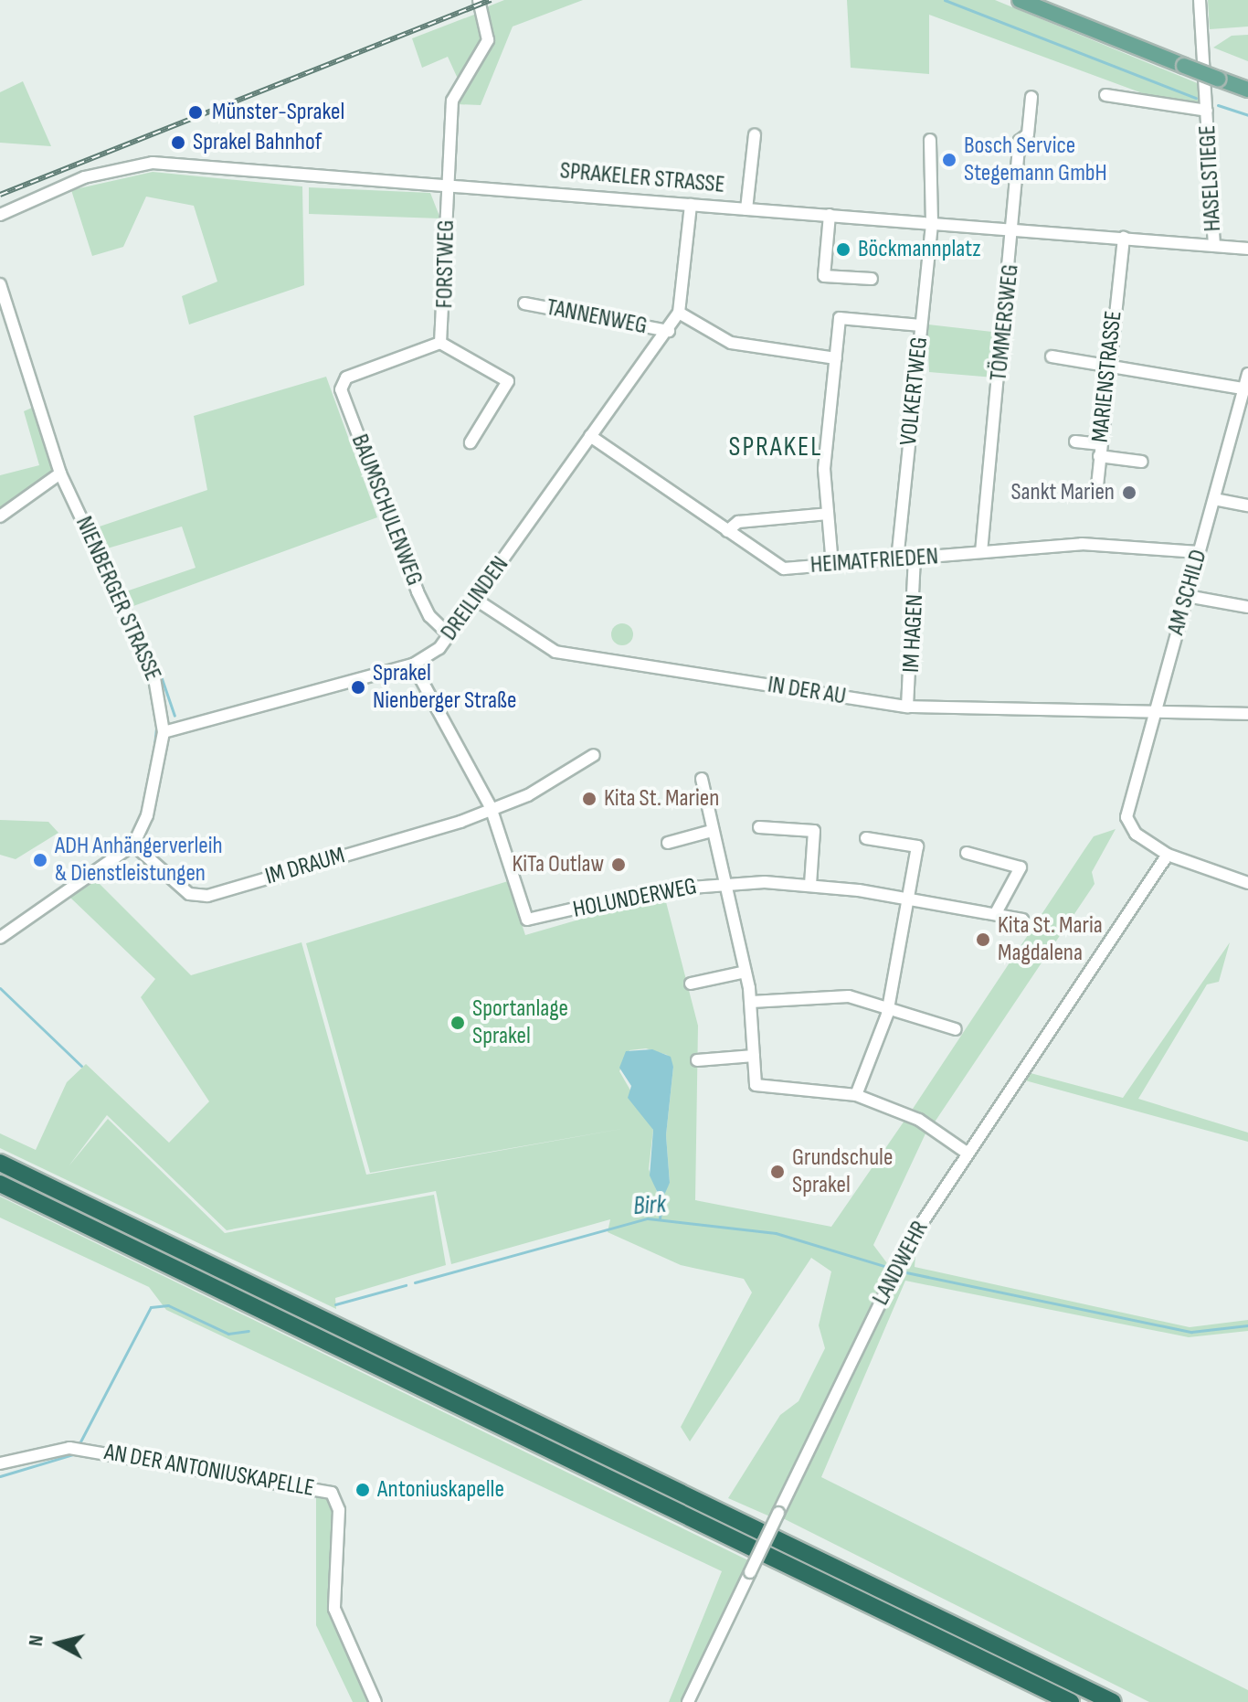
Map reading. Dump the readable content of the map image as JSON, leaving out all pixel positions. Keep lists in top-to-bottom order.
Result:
{
  "streets": {
    "street": [
      "SPRAKELER STRASSE",
      "HASELSTIEGE",
      "FORSTWEG",
      "TANNENWEG",
      "TÖMMERSWEG",
      "MARIENSTRASSE",
      "VOLKERTWEG",
      "BAUMSCHULENWEG",
      "HEIMATFRIEDEN",
      "AM SCHILD",
      "NIENBERGER STRASSE",
      "DREILINDEN",
      "IM HAGEN",
      "IN DER AU",
      "IM DRAUM",
      "HOLUNDERWEG",
      "LANDWEHR",
      "AN DER ANTONIUSKAPELLE"
    ]
  },
  "crossings": [
    ["SPRAKELER STRASSE", "HASELSTIEGE"],
    ["SPRAKELER STRASSE", "FORSTWEG"],
    ["SPRAKELER STRASSE", "TÖMMERSWEG"],
    ["SPRAKELER STRASSE", "MARIENSTRASSE"],
    ["SPRAKELER STRASSE", "VOLKERTWEG"],
    ["SPRAKELER STRASSE", "DREILINDEN"],
    ["FORSTWEG", "BAUMSCHULENWEG"],
    ["TANNENWEG", "DREILINDEN"],
    ["TÖMMERSWEG", "HEIMATFRIEDEN"],
    ["VOLKERTWEG", "HEIMATFRIEDEN"],
    ["BAUMSCHULENWEG", "DREILINDEN"],
    ["HEIMATFRIEDEN", "AM SCHILD"],
    ["HEIMATFRIEDEN", "DREILINDEN"],
    ["HEIMATFRIEDEN", "IM HAGEN"],
    ["AM SCHILD", "IN DER AU"],
    ["AM SCHILD", "LANDWEHR"],
    ["NIENBERGER STRASSE", "DREILINDEN"],
    ["NIENBERGER STRASSE", "IM DRAUM"],
    ["DREILINDEN", "IN DER AU"],
    ["IM HAGEN", "IN DER AU"],
    ["IM DRAUM", "HOLUNDERWEG"]
  ],
  "districts": ["SPRAKEL"],
  "water": ["Birk"],
  "places": [
    "Münster-Sprakel",
    "Sprakel Bahnhof",
    "Bosch Service Stegemann GmbH",
    "Böckmannplatz",
    "Sankt Marien",
    "Sprakel Nienberger Straße",
    "Kita St. Marien",
    "ADH Anhängerverleih & Dienstleistungen",
    "KiTa Outlaw",
    "Kita St. Maria Magdalena",
    "Sportanlage Sprakel",
    "Grundschule Sprakel",
    "Antoniuskapelle"
  ],
  "north": "left"
}
